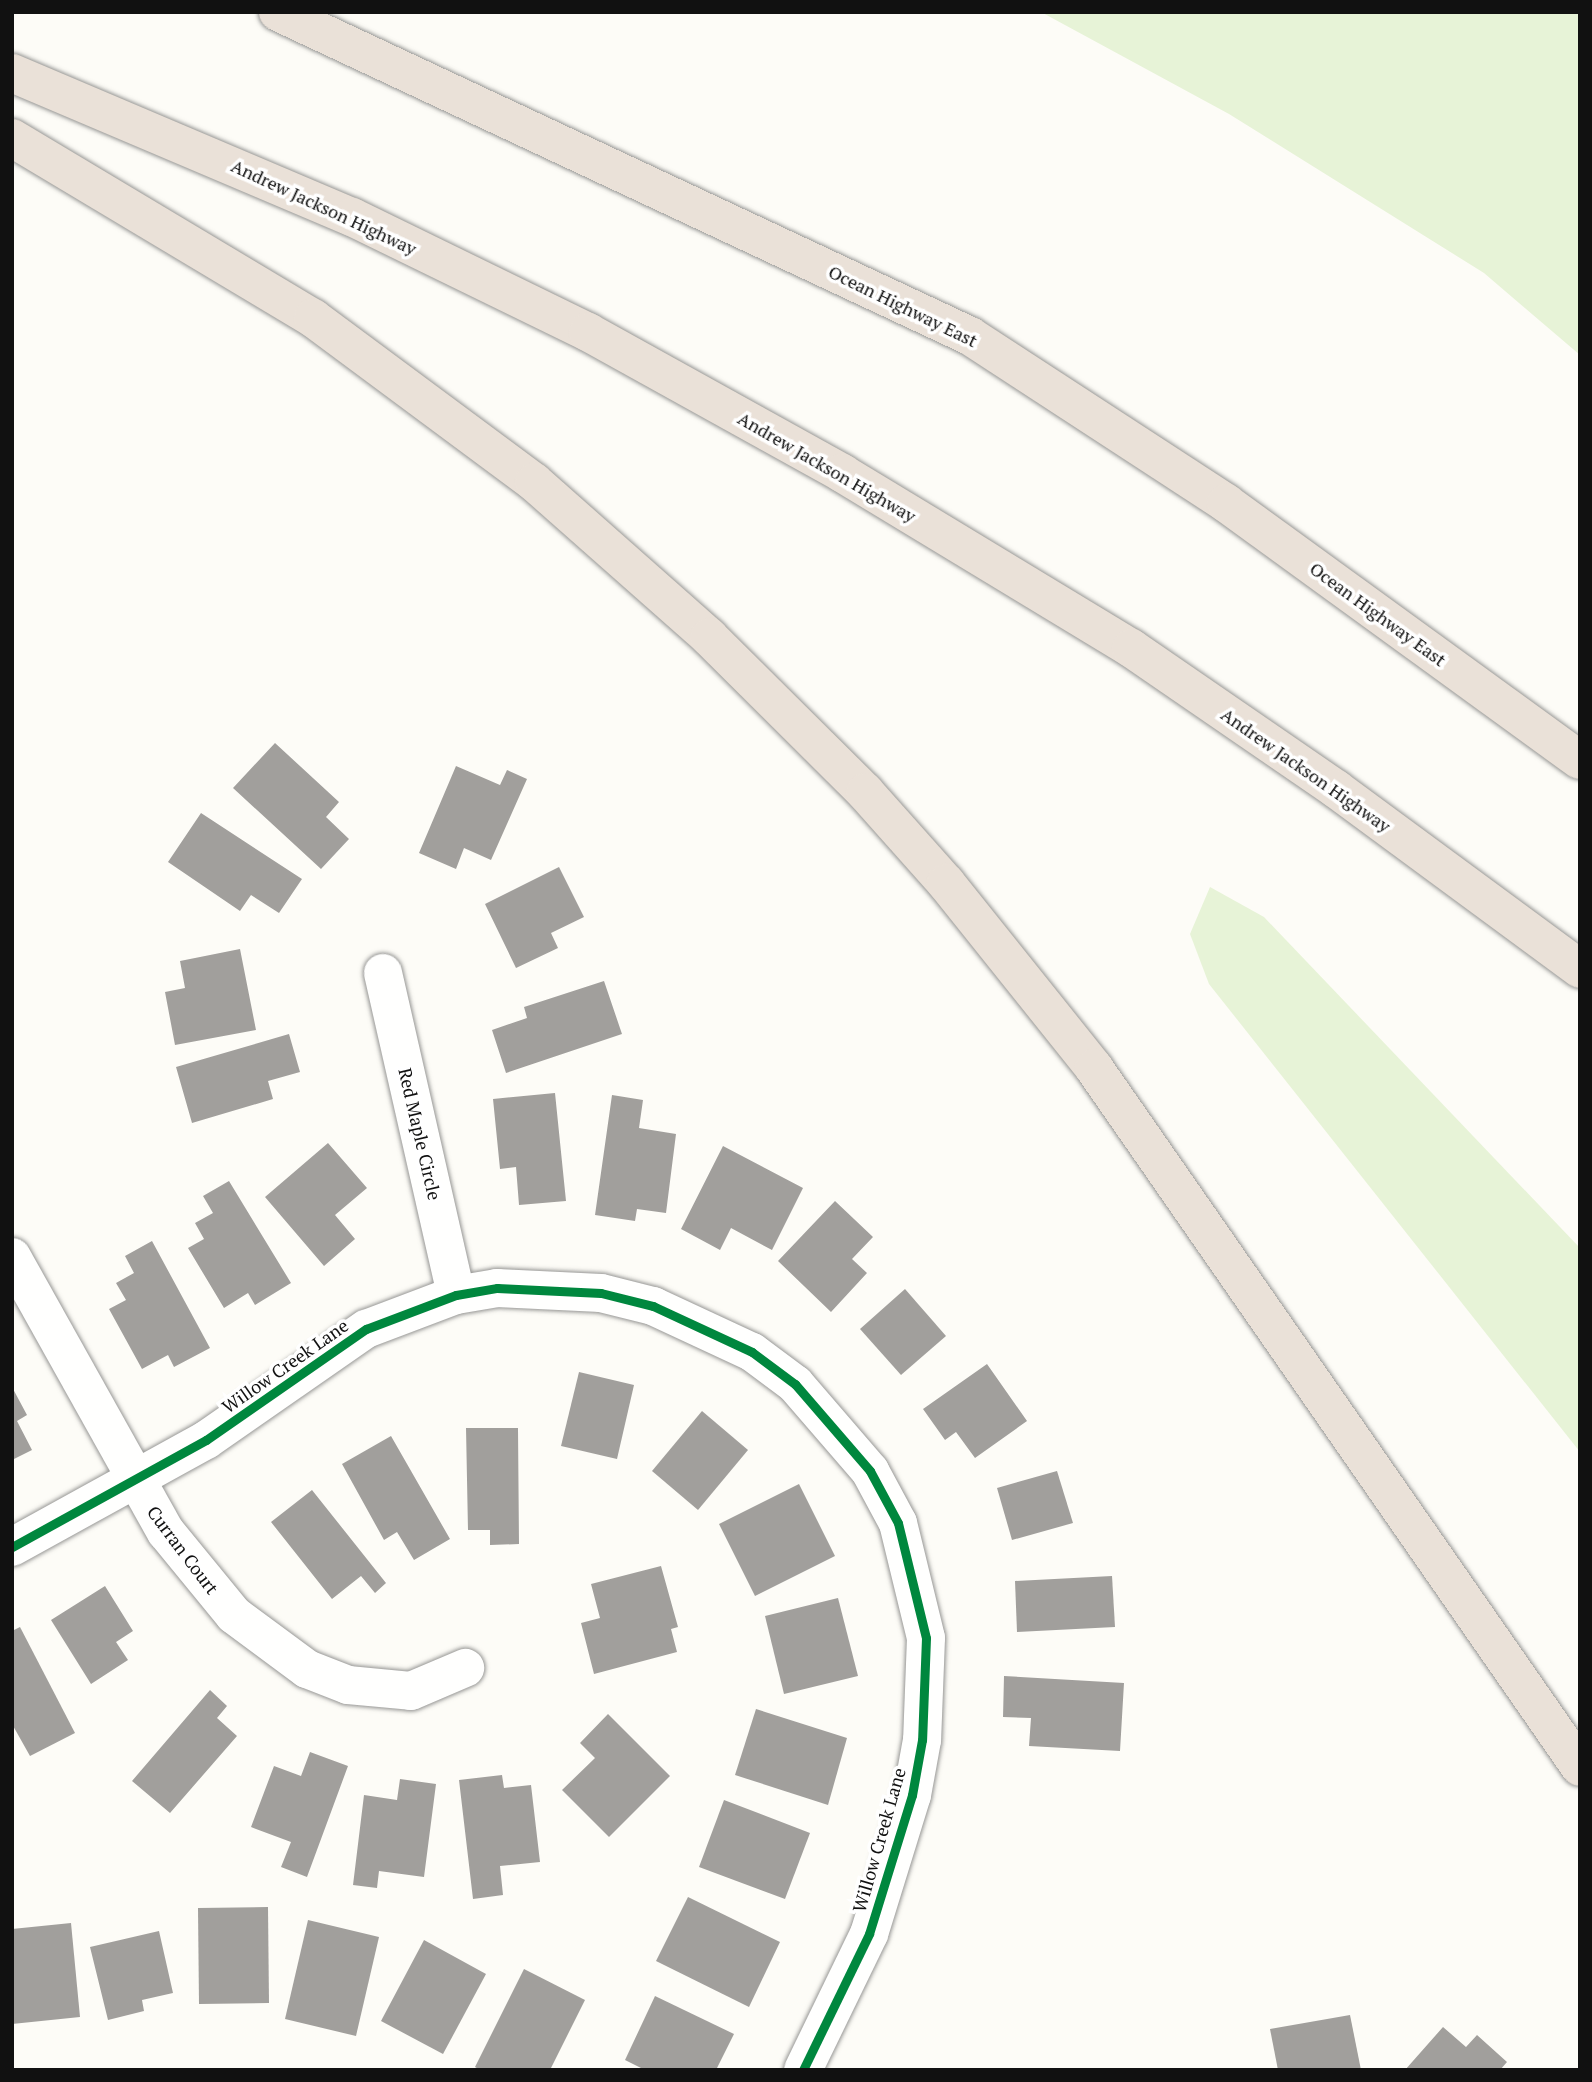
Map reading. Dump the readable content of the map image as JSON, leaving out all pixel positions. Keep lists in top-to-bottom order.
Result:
{
  "streets": {
    "highway": ["Andrew Jackson Highway", "Ocean Highway East"],
    "street": ["Red Maple Circle", "Willow Creek Lane", "Curran Court"]
  },
  "crossings": [
    ["Red Maple Circle", "Willow Creek Lane"],
    ["Willow Creek Lane", "Curran Court"]
  ]
}
